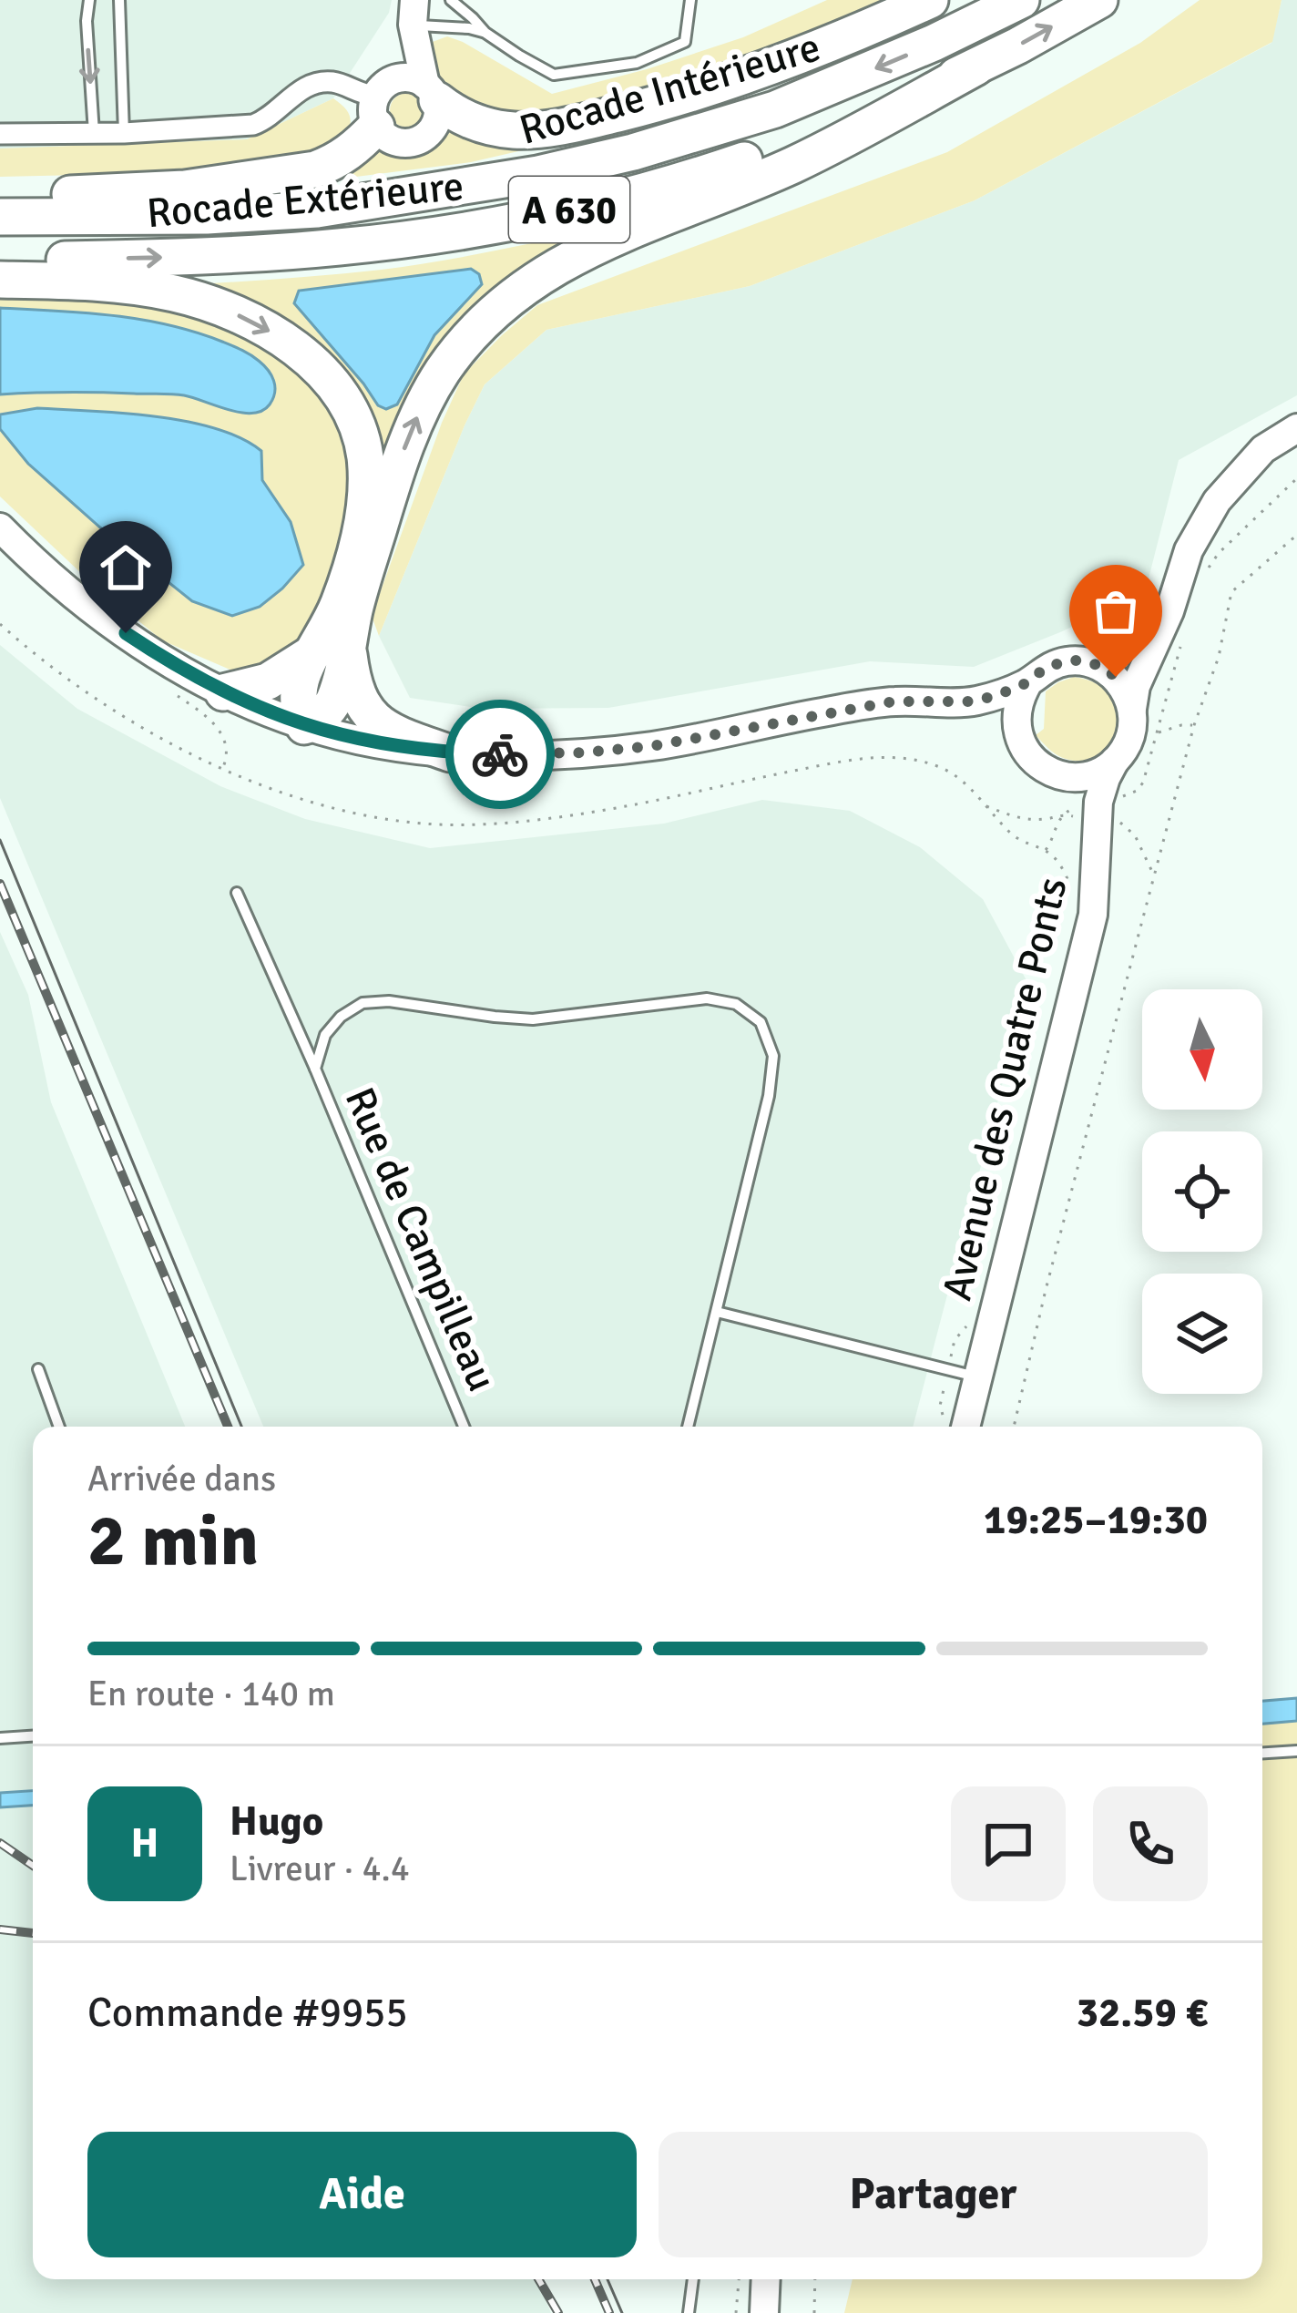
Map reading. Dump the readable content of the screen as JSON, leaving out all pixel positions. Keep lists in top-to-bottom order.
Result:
{
  "streets": {
    "highway": ["Rocade Intérieure", "Rocade Extérieure", "A 630"],
    "main road": ["Avenue des Quatre Ponts"],
    "lane": ["Rue de Campilleau"]
  },
  "north": "bottom",
  "page": {
    "heading": ["2 min", "Arrivée dans", "19:25–19:30"],
    "panel": [
      "Hugo",
      "Livreur · 4.4",
      "Commande #9955",
      "32.59 €"
    ],
    "bar": "En route · 140 m",
    "round": "H",
    "buttons": ["Aide", "Partager"]
  }
}
